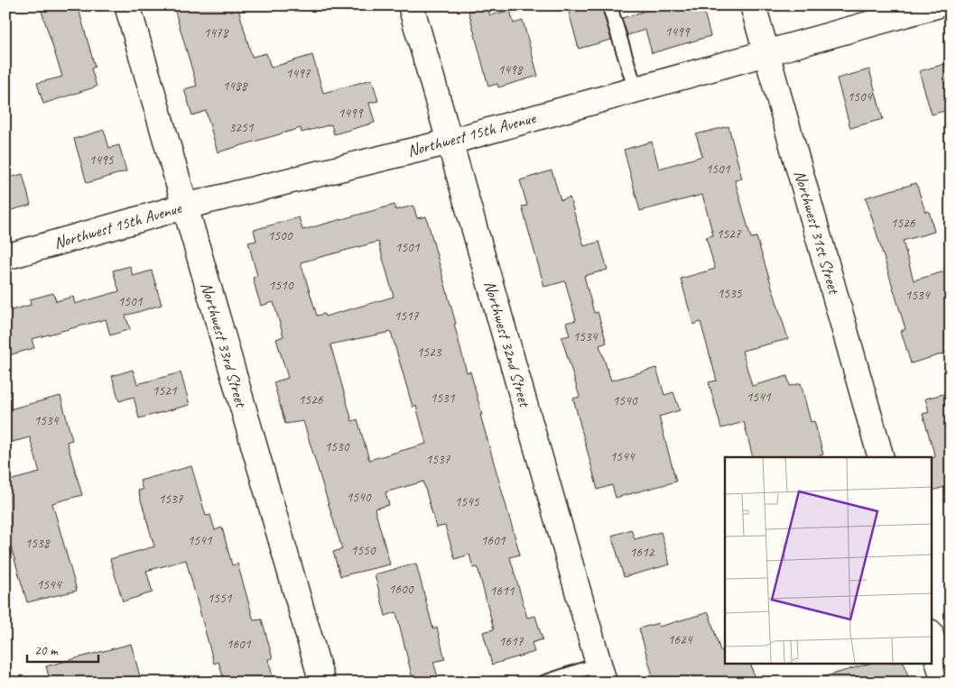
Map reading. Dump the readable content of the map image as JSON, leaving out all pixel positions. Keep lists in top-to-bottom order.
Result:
{
  "streets": {
    "street": [
      "Northwest 15th Avenue",
      "Northwest 31st Street",
      "Northwest 32nd Street",
      "Northwest 33rd Street"
    ]
  },
  "crossings": [
    ["Northwest 15th Avenue", "Northwest 31st Street"],
    ["Northwest 15th Avenue", "Northwest 32nd Street"],
    ["Northwest 15th Avenue", "Northwest 33rd Street"]
  ],
  "house_numbers": [
    "1499",
    "1478",
    "1498",
    "1497",
    "1488",
    "1504",
    "1499",
    "3251",
    "1495",
    "1501",
    "1526",
    "1527",
    "1500",
    "1501",
    "1510",
    "1535",
    "1534",
    "1501",
    "1517",
    "1534",
    "1523",
    "1521",
    "1541",
    "1531",
    "1526",
    "1540",
    "1534",
    "1530",
    "1544",
    "1537",
    "1540",
    "1537",
    "1545",
    "1541",
    "1601",
    "1538",
    "1550",
    "1612",
    "1544",
    "1600",
    "1611",
    "1551",
    "1624",
    "1617",
    "1601"
  ],
  "scale_bar": "20 m"
}
